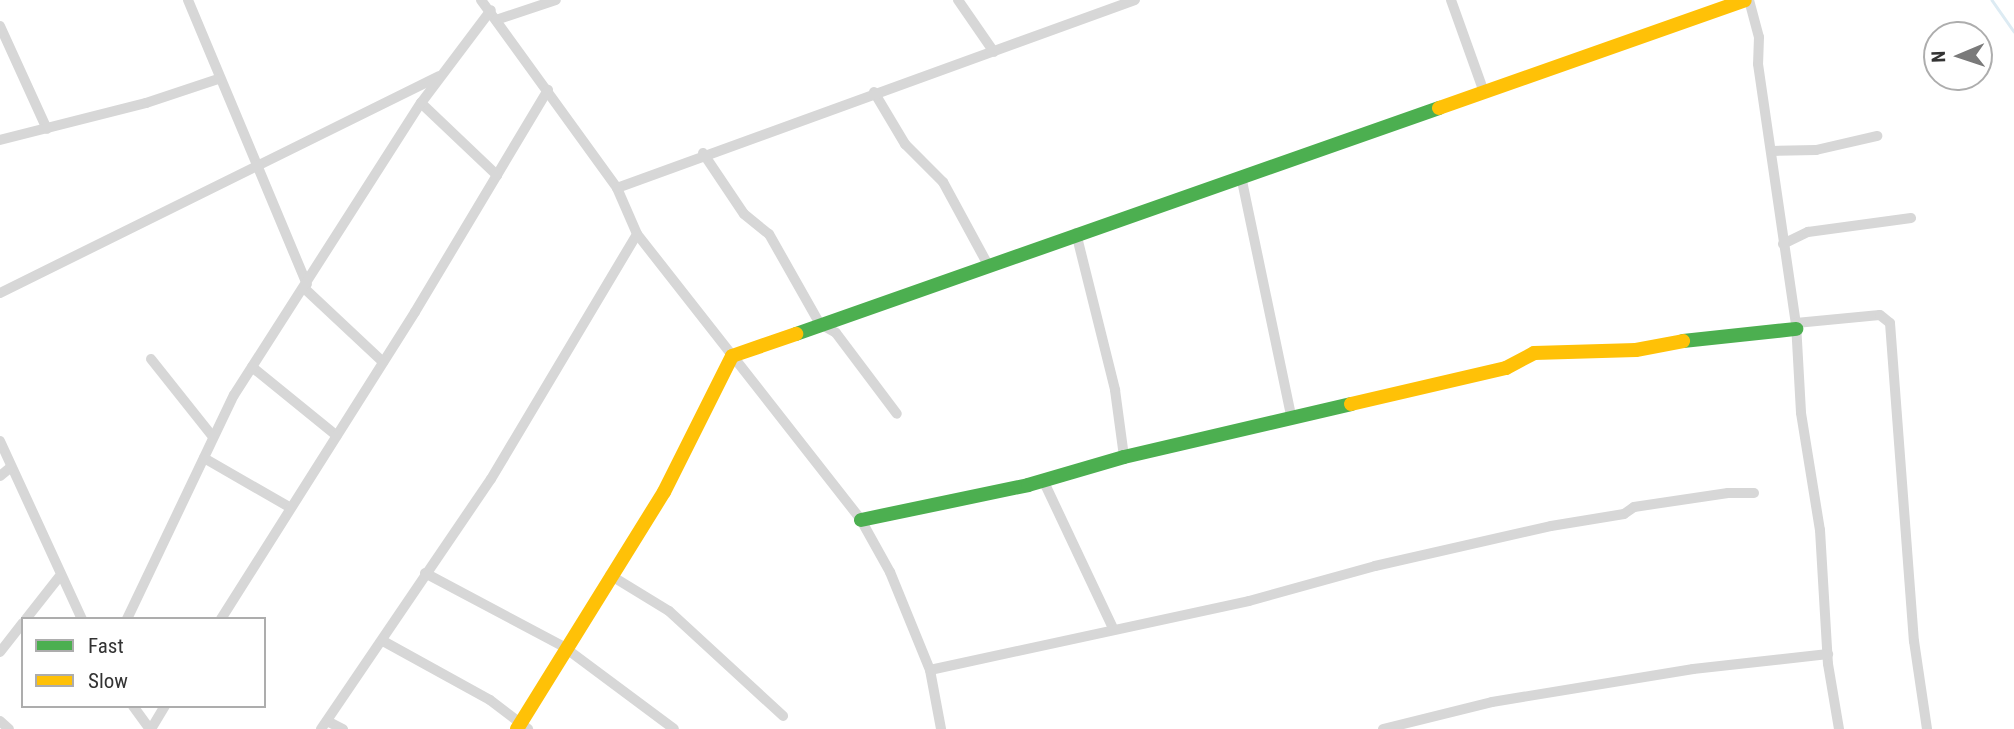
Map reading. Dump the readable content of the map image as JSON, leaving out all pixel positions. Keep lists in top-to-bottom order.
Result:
{
  "legend": ["Fast", "Slow"],
  "north": "left"
}
